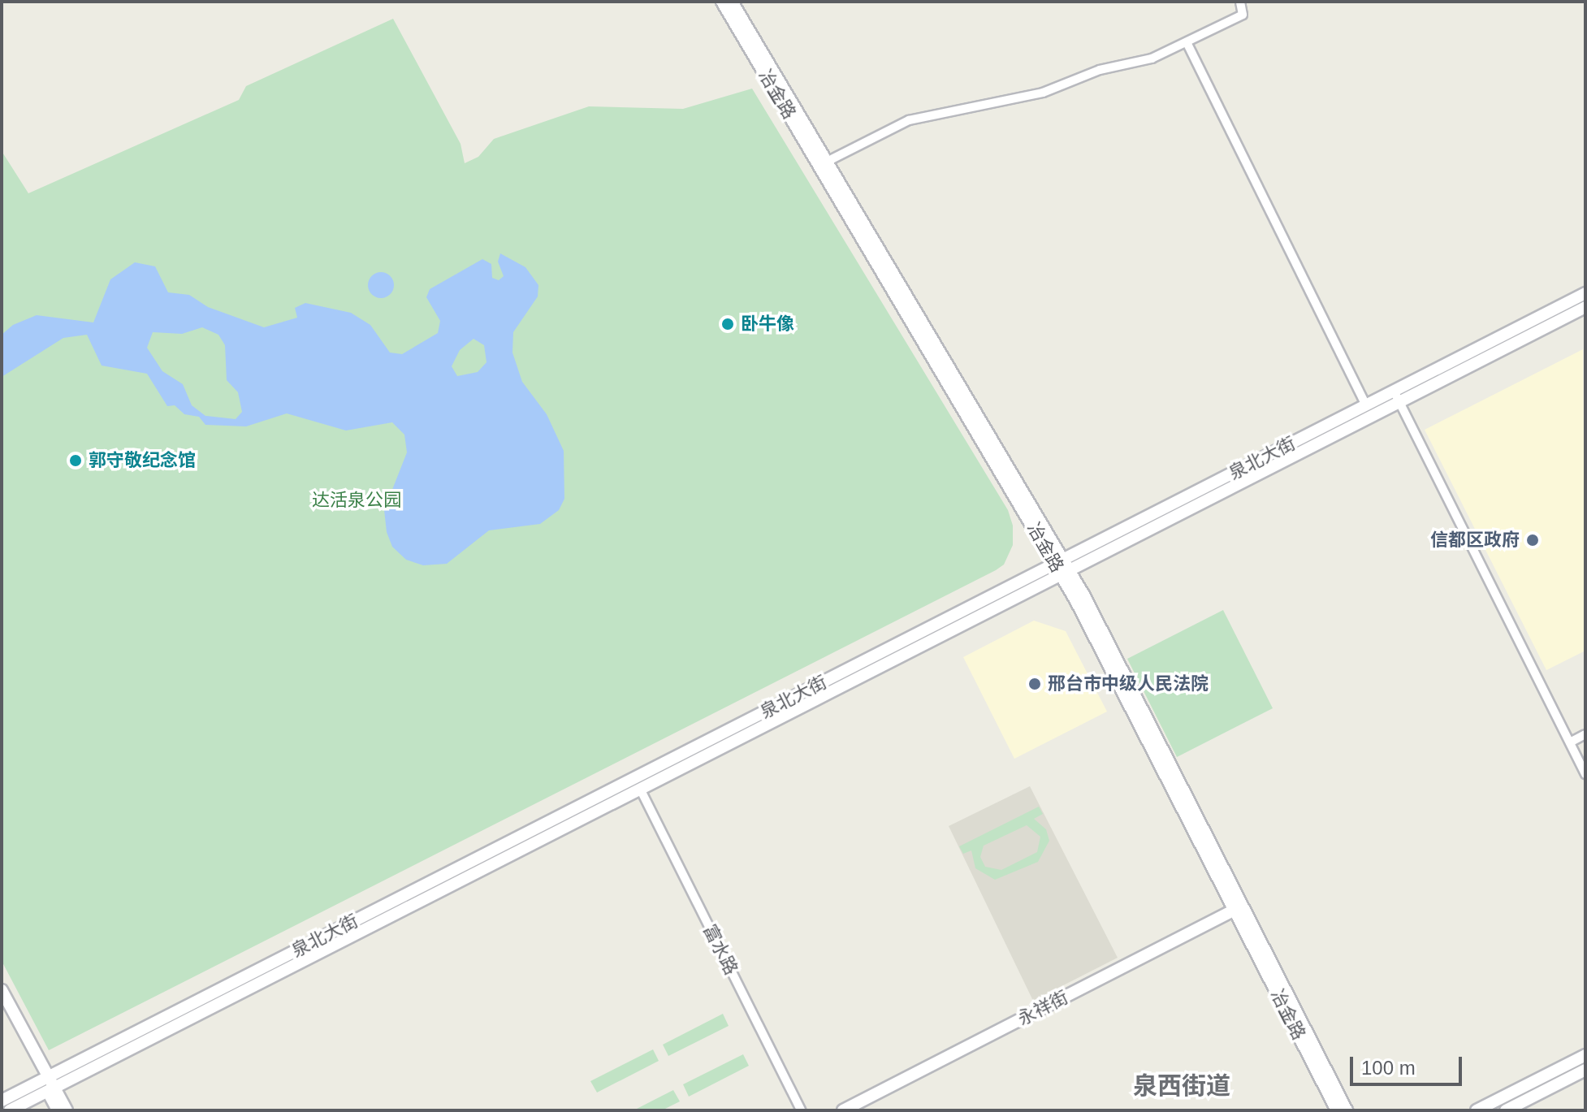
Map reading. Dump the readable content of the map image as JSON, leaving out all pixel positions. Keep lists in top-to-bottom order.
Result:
{
  "streets": {
    "main road": ["冶金路", "泉北大街", "永祥街"],
    "street": ["富水路"]
  },
  "crossings": [
    ["冶金路", "泉北大街"],
    ["冶金路", "永祥街"],
    ["泉北大街", "富水路"]
  ],
  "districts": ["泉西街道"],
  "parks": ["达活泉公园"],
  "places": [
    "卧牛像",
    "郭守敬纪念馆",
    "信都区政府",
    "邢台市中级人民法院"
  ],
  "scale_bar": "100 m"
}
